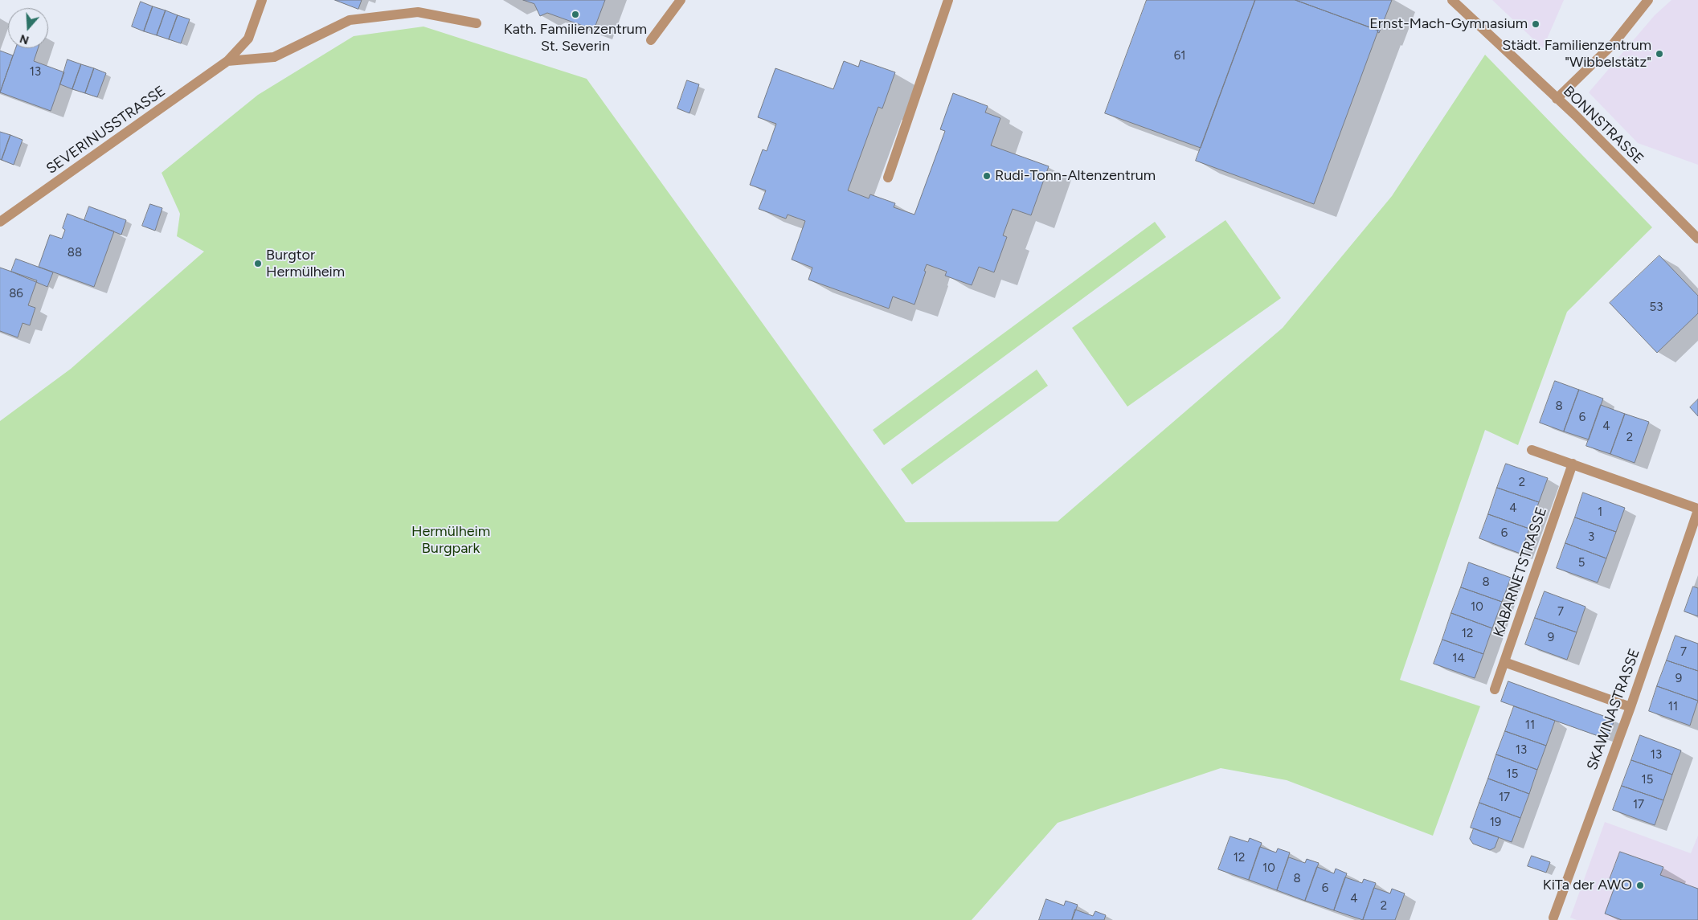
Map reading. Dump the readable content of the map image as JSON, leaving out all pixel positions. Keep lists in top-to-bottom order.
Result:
{
  "streets": {
    "street": [
      "BONNSTRASSE",
      "SEVERINUSSTRASSE",
      "KABARNETSTRASSE",
      "SKAWINASTRASSE"
    ]
  },
  "parks": ["Hermülheim Burgpark"],
  "places": [
    "Kath. Familienzentrum St. Severin",
    "Ernst-Mach-Gymnasium",
    "Städt. Familienzentrum \"Wibbelstätz\"",
    "Rudi-Tonn-Altenzentrum",
    "Burgtor Hermülheim",
    "KiTa der AWO"
  ],
  "house_numbers": [
    "61",
    "13",
    "88",
    "86",
    "53",
    "8",
    "6",
    "4",
    "2",
    "2",
    "4",
    "1",
    "6",
    "3",
    "5",
    "8",
    "10",
    "7",
    "12",
    "9",
    "7",
    "14",
    "9",
    "11",
    "11",
    "13",
    "13",
    "15",
    "15",
    "17",
    "17",
    "19",
    "12",
    "10",
    "8",
    "6",
    "4",
    "2"
  ],
  "north": "bottom"
}
